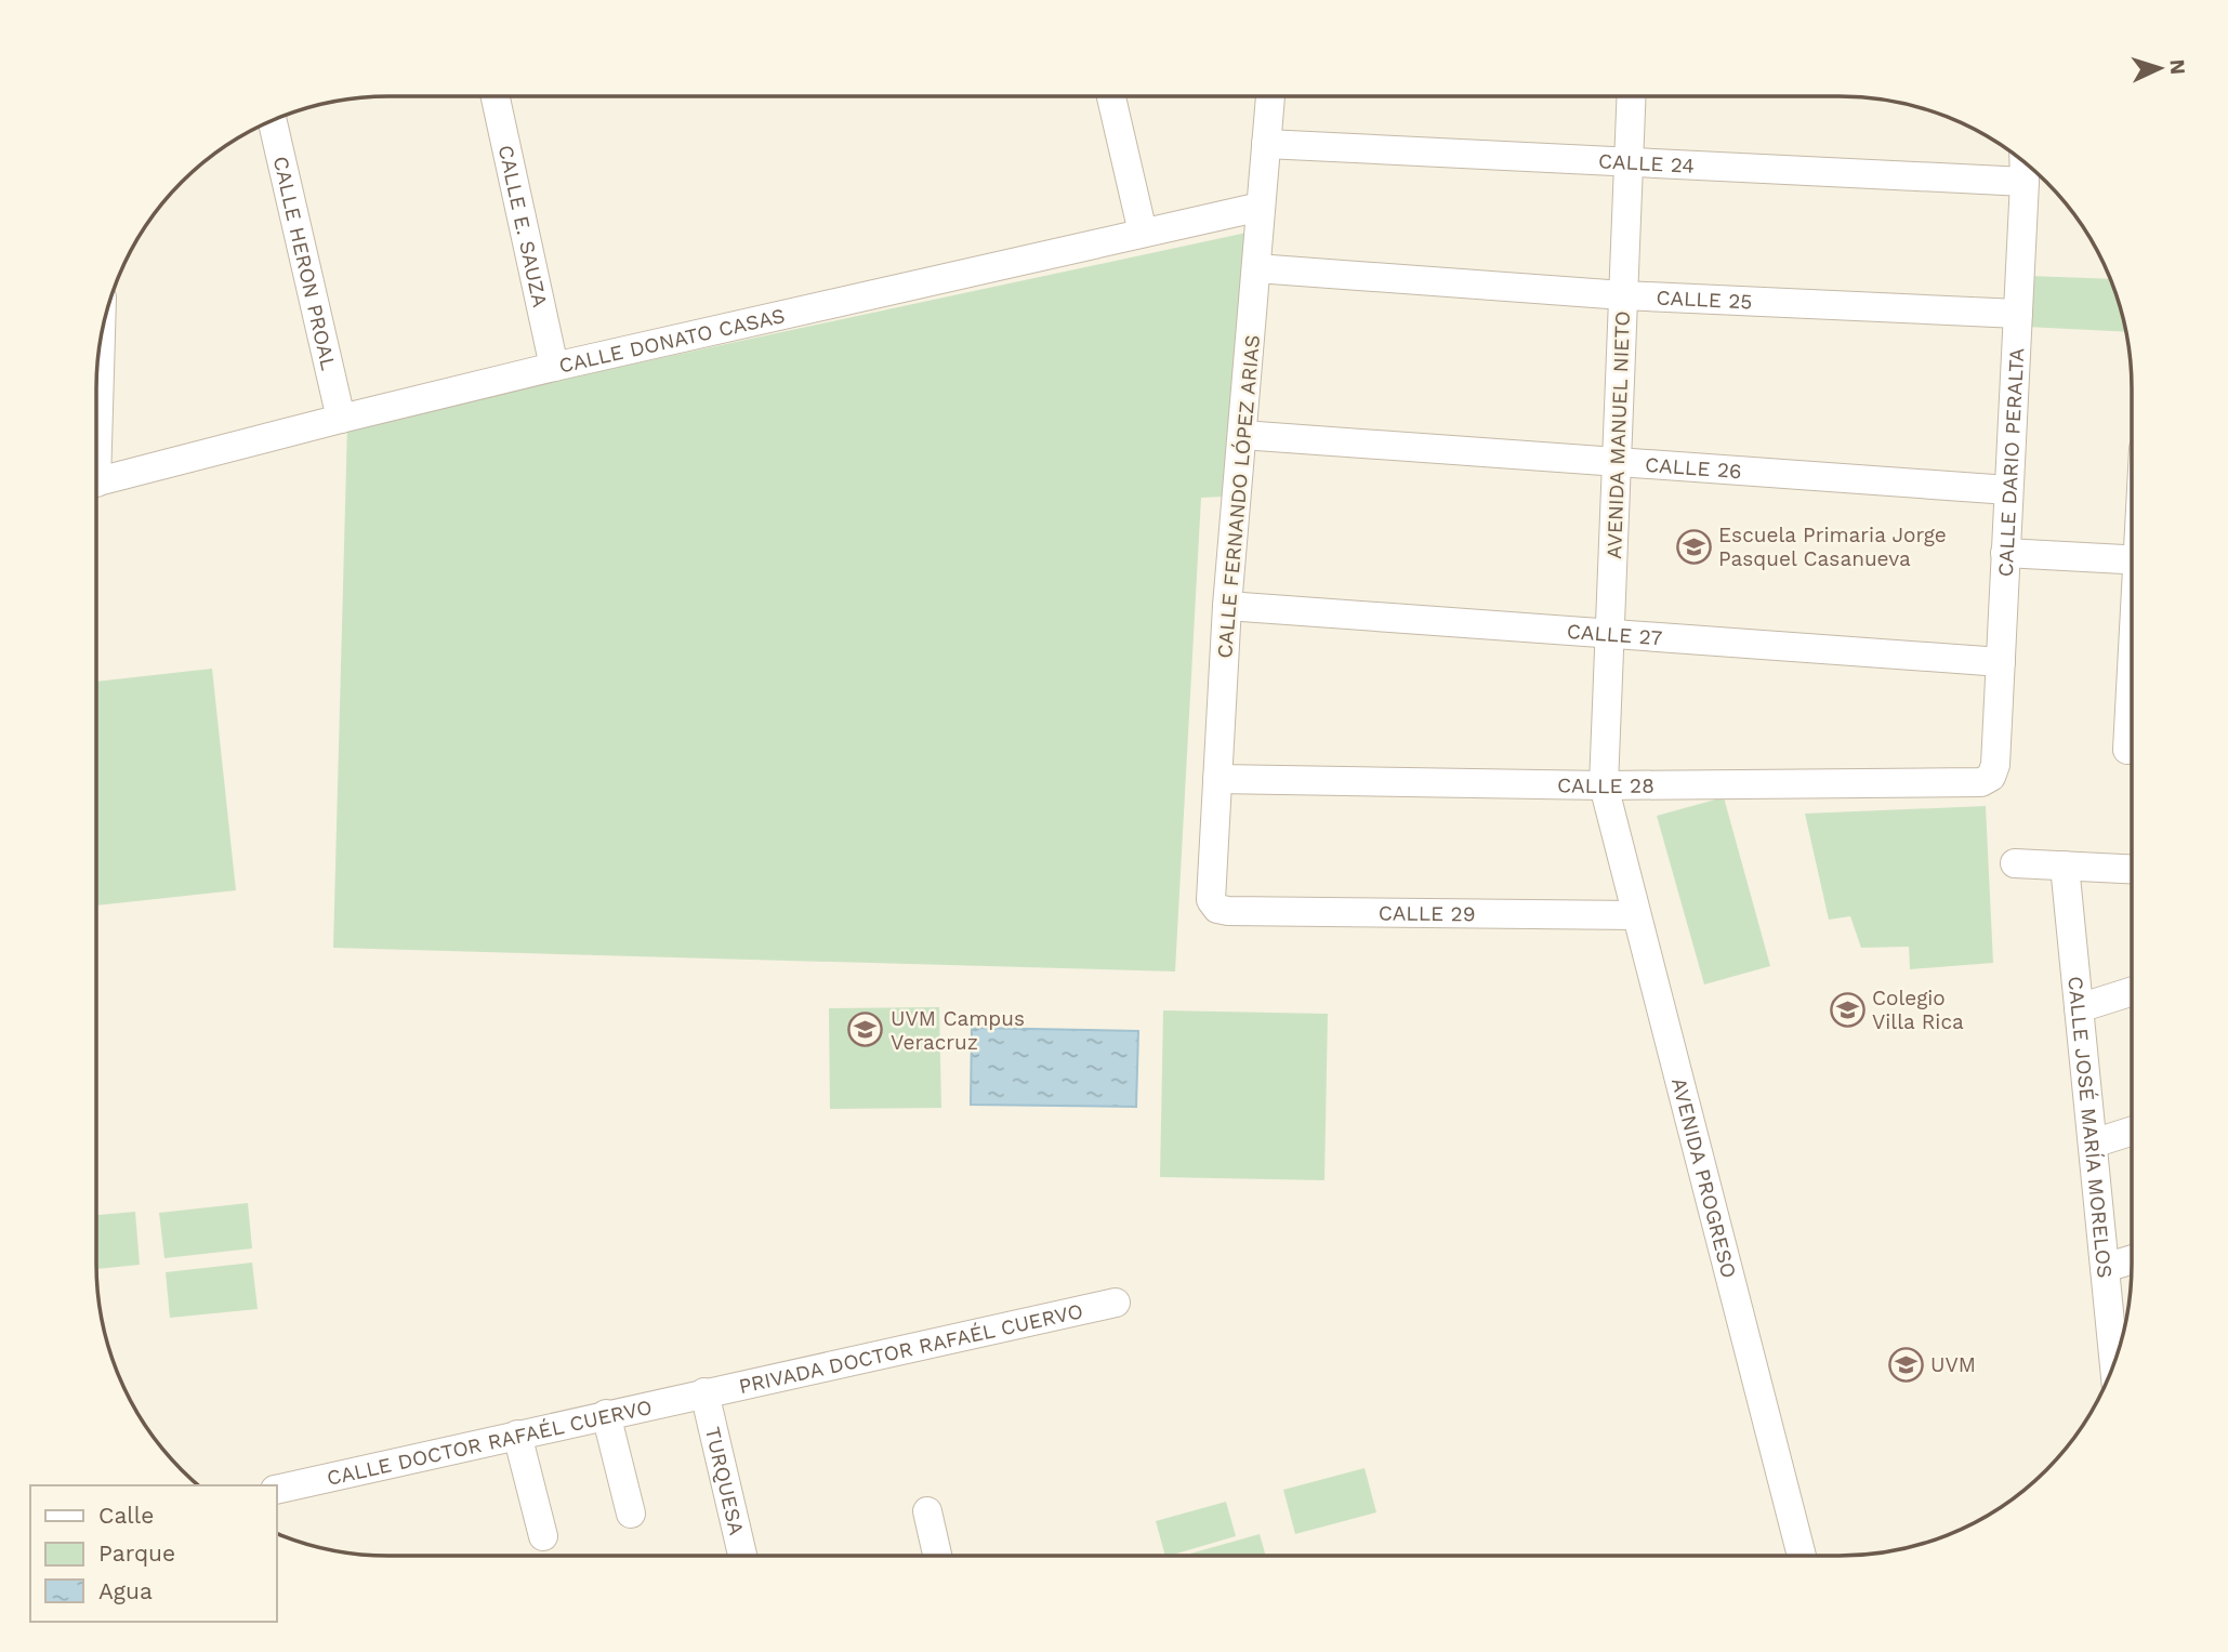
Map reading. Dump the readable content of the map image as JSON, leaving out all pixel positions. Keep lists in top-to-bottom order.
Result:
{
  "streets": {
    "street": [
      "CALLE 24",
      "CALLE E. SAUZA",
      "CALLE HERON PROAL",
      "CALLE 25",
      "CALLE DONATO CASAS",
      "AVENIDA MANUEL NIETO",
      "CALLE DARIO PERALTA",
      "CALLE 26",
      "CALLE FERNANDO LÓPEZ ARIAS",
      "CALLE 27",
      "CALLE 28",
      "CALLE 29",
      "CALLE JOSÉ MARÍA MORELOS",
      "AVENIDA PROGRESO",
      "PRIVADA DOCTOR RAFAÉL CUERVO",
      "CALLE DOCTOR RAFAÉL CUERVO",
      "TURQUESA"
    ]
  },
  "crossings": [
    ["CALLE 24", "AVENIDA MANUEL NIETO"],
    ["CALLE 24", "CALLE DARIO PERALTA"],
    ["CALLE 24", "CALLE FERNANDO LÓPEZ ARIAS"],
    ["CALLE E. SAUZA", "CALLE DONATO CASAS"],
    ["CALLE HERON PROAL", "CALLE DONATO CASAS"],
    ["CALLE 25", "AVENIDA MANUEL NIETO"],
    ["CALLE 25", "CALLE DARIO PERALTA"],
    ["CALLE 25", "CALLE FERNANDO LÓPEZ ARIAS"],
    ["CALLE DONATO CASAS", "CALLE FERNANDO LÓPEZ ARIAS"],
    ["AVENIDA MANUEL NIETO", "CALLE 26"],
    ["AVENIDA MANUEL NIETO", "CALLE 27"],
    ["AVENIDA MANUEL NIETO", "CALLE 28"],
    ["AVENIDA MANUEL NIETO", "AVENIDA PROGRESO"],
    ["CALLE DARIO PERALTA", "CALLE 26"],
    ["CALLE DARIO PERALTA", "CALLE 27"],
    ["CALLE DARIO PERALTA", "CALLE 28"],
    ["CALLE 26", "CALLE FERNANDO LÓPEZ ARIAS"],
    ["CALLE FERNANDO LÓPEZ ARIAS", "CALLE 27"],
    ["CALLE FERNANDO LÓPEZ ARIAS", "CALLE 28"],
    ["CALLE FERNANDO LÓPEZ ARIAS", "CALLE 29"],
    ["CALLE 28", "AVENIDA PROGRESO"],
    ["CALLE 29", "AVENIDA PROGRESO"],
    ["PRIVADA DOCTOR RAFAÉL CUERVO", "CALLE DOCTOR RAFAÉL CUERVO"],
    ["PRIVADA DOCTOR RAFAÉL CUERVO", "TURQUESA"],
    ["CALLE DOCTOR RAFAÉL CUERVO", "TURQUESA"]
  ],
  "places": {
    "school or university": [
      "Escuela Primaria Jorge Pasquel Casanueva",
      "Colegio Villa Rica",
      "UVM Campus Veracruz",
      "UVM"
    ]
  },
  "legend": ["Calle", "Parque", "Agua"],
  "north": "right"
}
